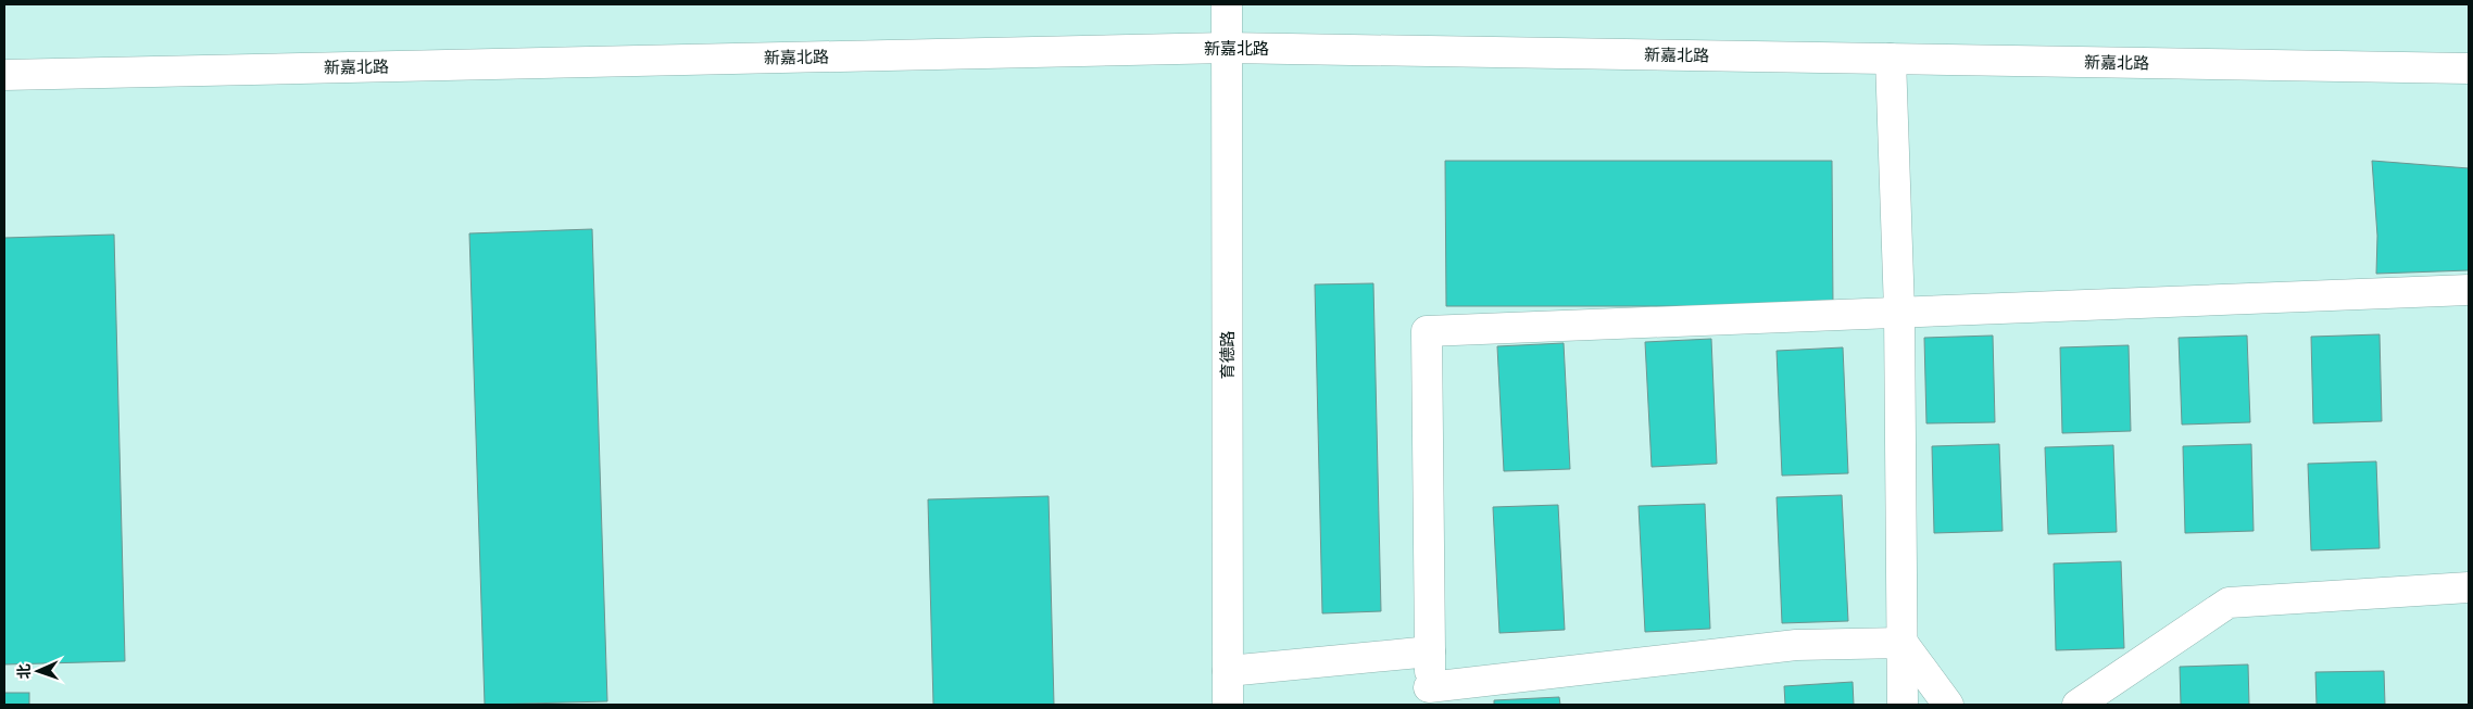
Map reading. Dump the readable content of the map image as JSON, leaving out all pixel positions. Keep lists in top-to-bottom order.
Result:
{
  "streets": {
    "street": ["新嘉北路", "育德路"]
  },
  "crossings": [
    ["新嘉北路", "育德路"]
  ],
  "north": "left"
}
